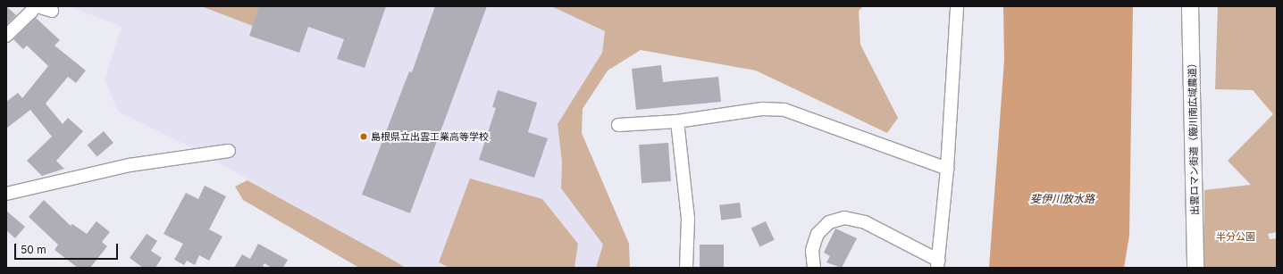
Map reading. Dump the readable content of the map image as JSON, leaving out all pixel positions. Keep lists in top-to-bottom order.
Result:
{
  "streets": {
    "street": ["出雲ロマン街道（簸川南広域農道）"]
  },
  "water": ["斐伊川放水路"],
  "parks": ["半分公園"],
  "places": ["島根県立出雲工業高等学校"],
  "scale_bar": "50 m"
}
